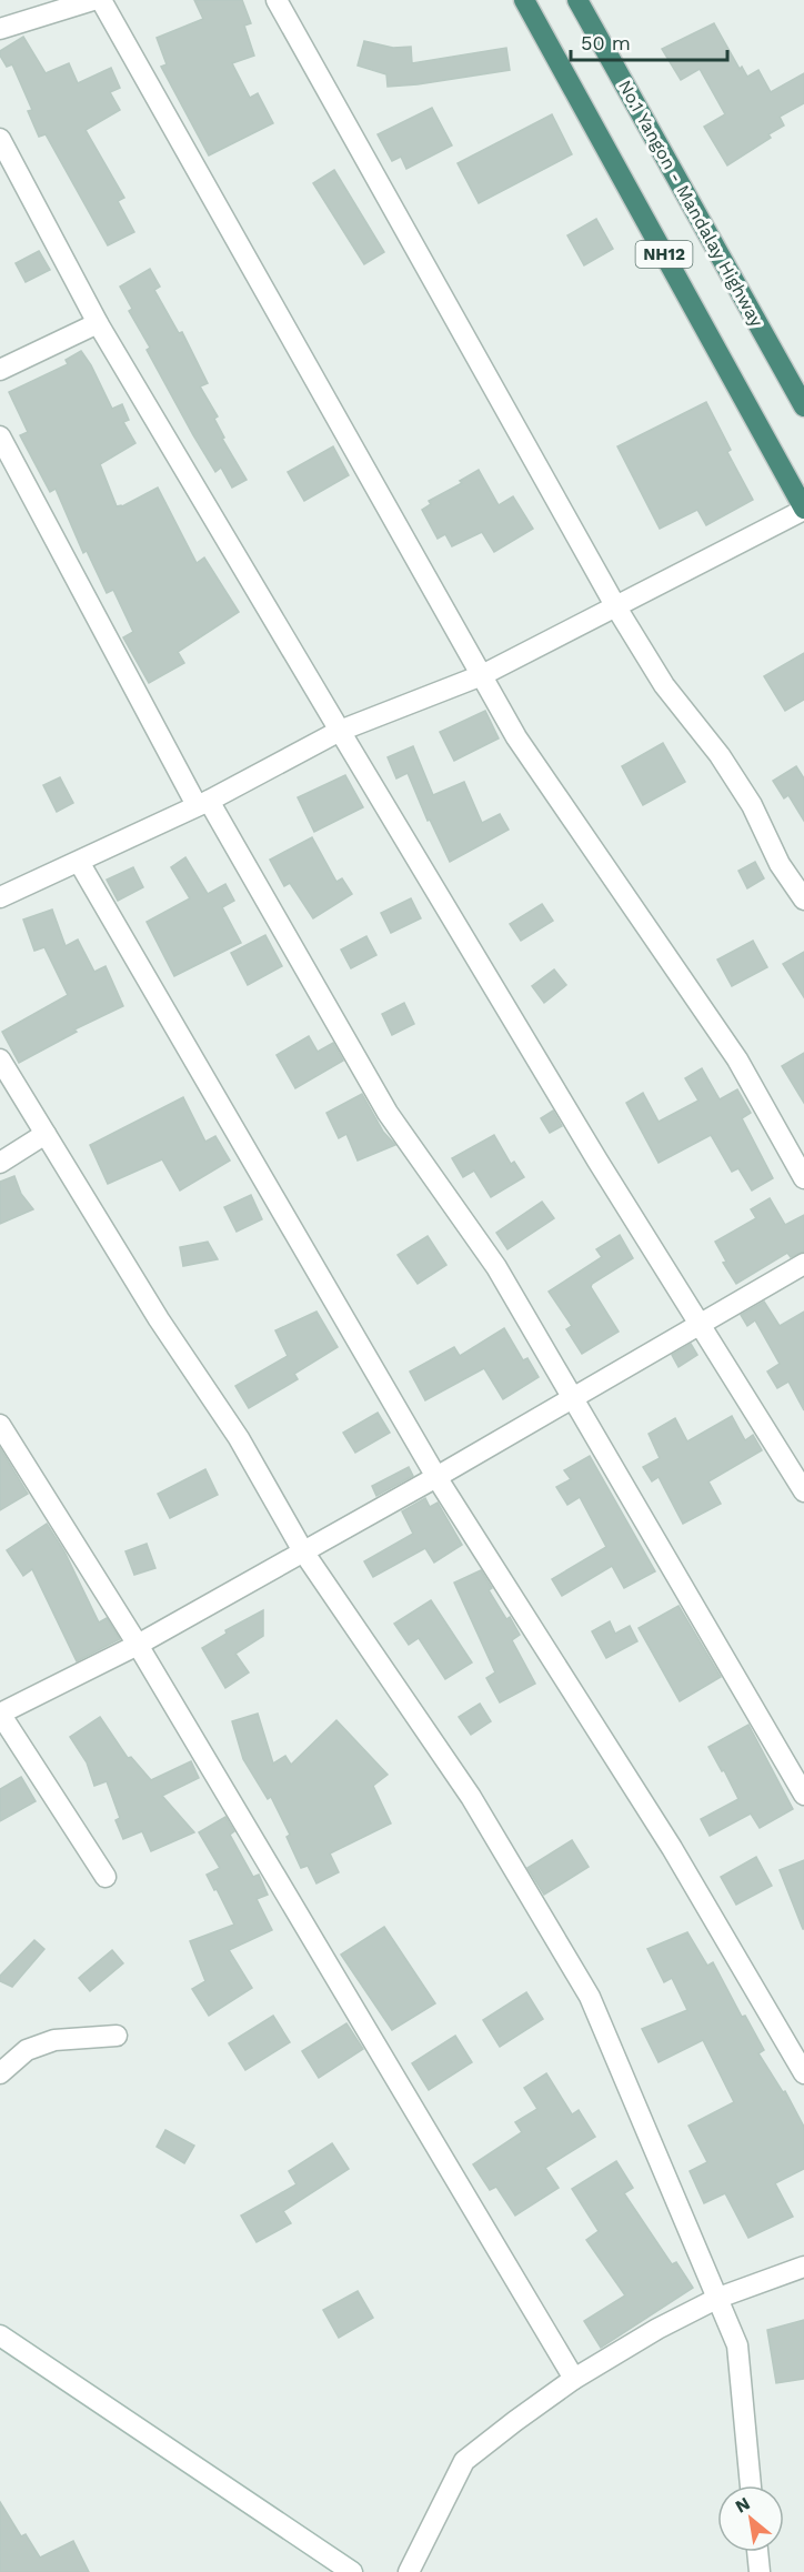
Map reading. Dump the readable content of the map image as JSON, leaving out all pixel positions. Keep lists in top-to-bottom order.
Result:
{
  "streets": {
    "highway": ["No.1 Yangon - Mandalay Highway", "NH12"]
  },
  "scale_bar": "50 m",
  "north": "top left"
}
